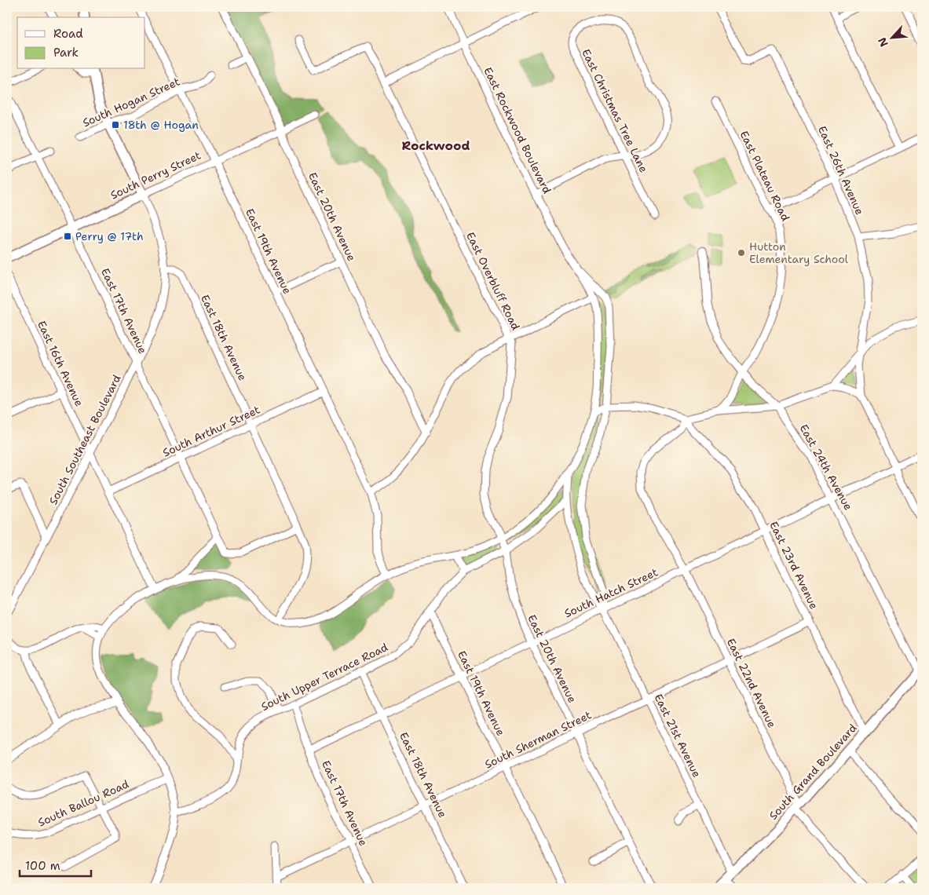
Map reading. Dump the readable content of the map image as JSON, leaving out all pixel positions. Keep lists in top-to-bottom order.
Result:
{
  "streets": {
    "main road": ["South Perry Street", "South Grand Boulevard"],
    "street": [
      "South Hogan Street",
      "East Christmas Tree Lane",
      "East Rockwood Boulevard",
      "East 26th Avenue",
      "East Plateau Road",
      "East 20th Avenue",
      "East 19th Avenue",
      "East Overbluff Road",
      "East 17th Avenue",
      "East 18th Avenue",
      "East 16th Avenue",
      "South Arthur Street",
      "South Southeast Boulevard",
      "East 24th Avenue",
      "East 23rd Avenue",
      "South Hatch Street",
      "South Upper Terrace Road",
      "East 22nd Avenue",
      "East 21st Avenue",
      "South Sherman Street",
      "South Ballou Road"
    ]
  },
  "crossings": [
    ["South Hogan Street", "East 19th Avenue"],
    ["East Rockwood Boulevard", "South Hatch Street"],
    ["East Rockwood Boulevard", "East 21st Avenue"],
    ["South Perry Street", "East 20th Avenue"],
    ["South Perry Street", "East 19th Avenue"],
    ["South Perry Street", "East 17th Avenue"],
    ["East Plateau Road", "East 24th Avenue"],
    ["East 20th Avenue", "East Overbluff Road"],
    ["East 20th Avenue", "South Hatch Street"],
    ["East 20th Avenue", "South Upper Terrace Road"],
    ["East 20th Avenue", "South Sherman Street"],
    ["East 19th Avenue", "South Arthur Street"],
    ["East 19th Avenue", "South Hatch Street"],
    ["East 19th Avenue", "South Upper Terrace Road"],
    ["East 19th Avenue", "South Sherman Street"],
    ["East 17th Avenue", "East 18th Avenue"],
    ["East 17th Avenue", "South Arthur Street"],
    ["East 17th Avenue", "South Southeast Boulevard"],
    ["East 17th Avenue", "South Hatch Street"],
    ["East 17th Avenue", "South Upper Terrace Road"],
    ["East 17th Avenue", "South Sherman Street"],
    ["East 18th Avenue", "South Arthur Street"],
    ["East 18th Avenue", "South Southeast Boulevard"],
    ["East 18th Avenue", "South Hatch Street"],
    ["East 18th Avenue", "South Upper Terrace Road"],
    ["East 18th Avenue", "South Sherman Street"],
    ["East 16th Avenue", "South Arthur Street"],
    ["East 16th Avenue", "South Southeast Boulevard"],
    ["East 24th Avenue", "South Hatch Street"],
    ["East 24th Avenue", "South Grand Boulevard"],
    ["East 23rd Avenue", "South Hatch Street"],
    ["East 23rd Avenue", "South Sherman Street"],
    ["East 23rd Avenue", "South Grand Boulevard"],
    ["South Hatch Street", "East 22nd Avenue"],
    ["South Hatch Street", "East 21st Avenue"],
    ["South Upper Terrace Road", "East 21st Avenue"],
    ["East 22nd Avenue", "South Sherman Street"],
    ["East 22nd Avenue", "South Grand Boulevard"],
    ["East 21st Avenue", "South Sherman Street"],
    ["East 21st Avenue", "South Grand Boulevard"]
  ],
  "districts": ["Rockwood"],
  "places": {
    "transit": ["18th @ Hogan", "Perry @ 17th"],
    "other": ["Hutton Elementary School"]
  },
  "legend": ["Road", "Park"],
  "scale_bar": "100 m",
  "north": "bottom left"
}
